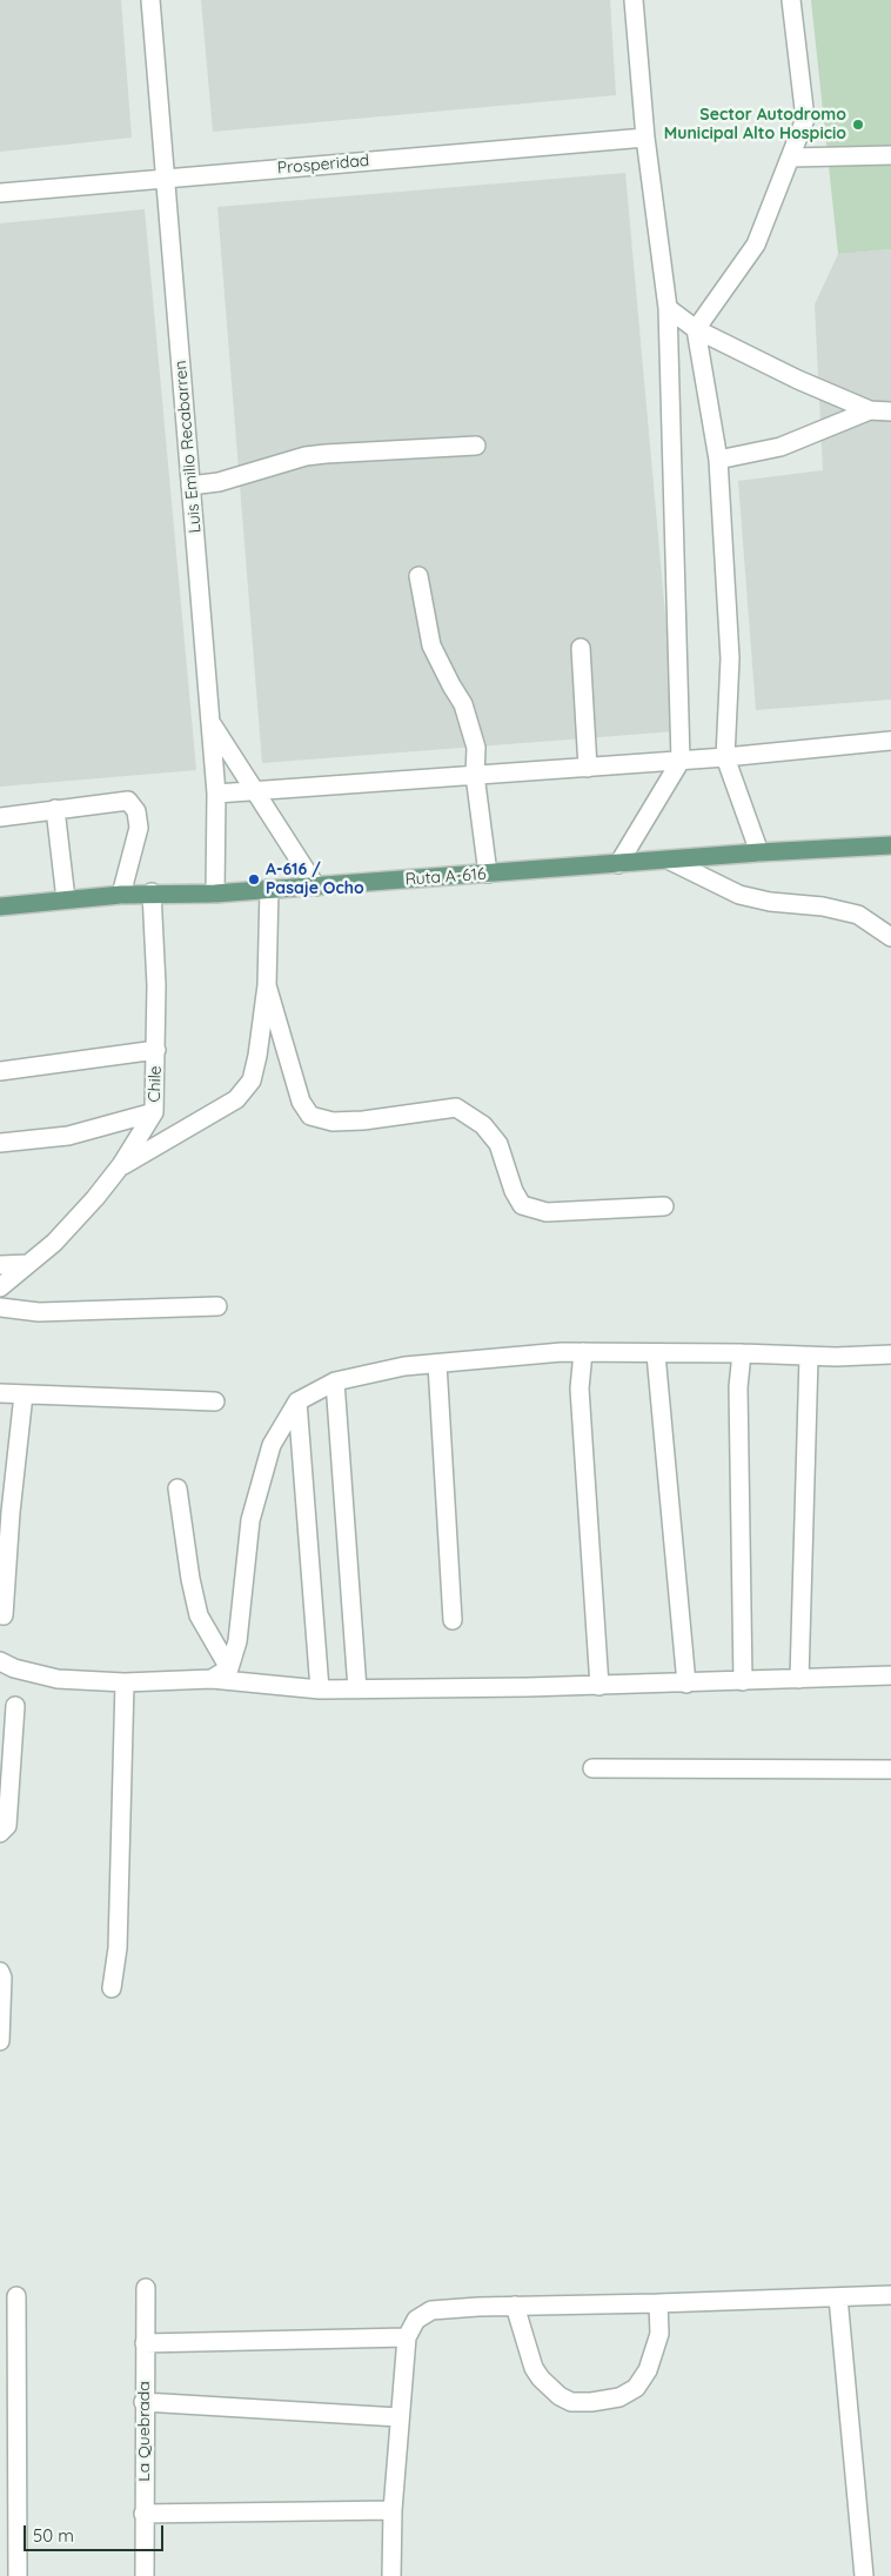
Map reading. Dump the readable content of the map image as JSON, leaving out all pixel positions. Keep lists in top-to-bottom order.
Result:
{
  "streets": {
    "main road": ["Ruta A-616"],
    "street": [
      "Prosperidad",
      "Luis Emilio Recabarren",
      "Chile",
      "La Quebrada"
    ]
  },
  "crossings": [
    ["Prosperidad", "Luis Emilio Recabarren"],
    ["Luis Emilio Recabarren", "Ruta A-616"],
    ["Ruta A-616", "Chile"]
  ],
  "places": ["Sector Autodromo Municipal Alto Hospicio", "A-616 / Pasaje Ocho"],
  "scale_bar": "50 m"
}
